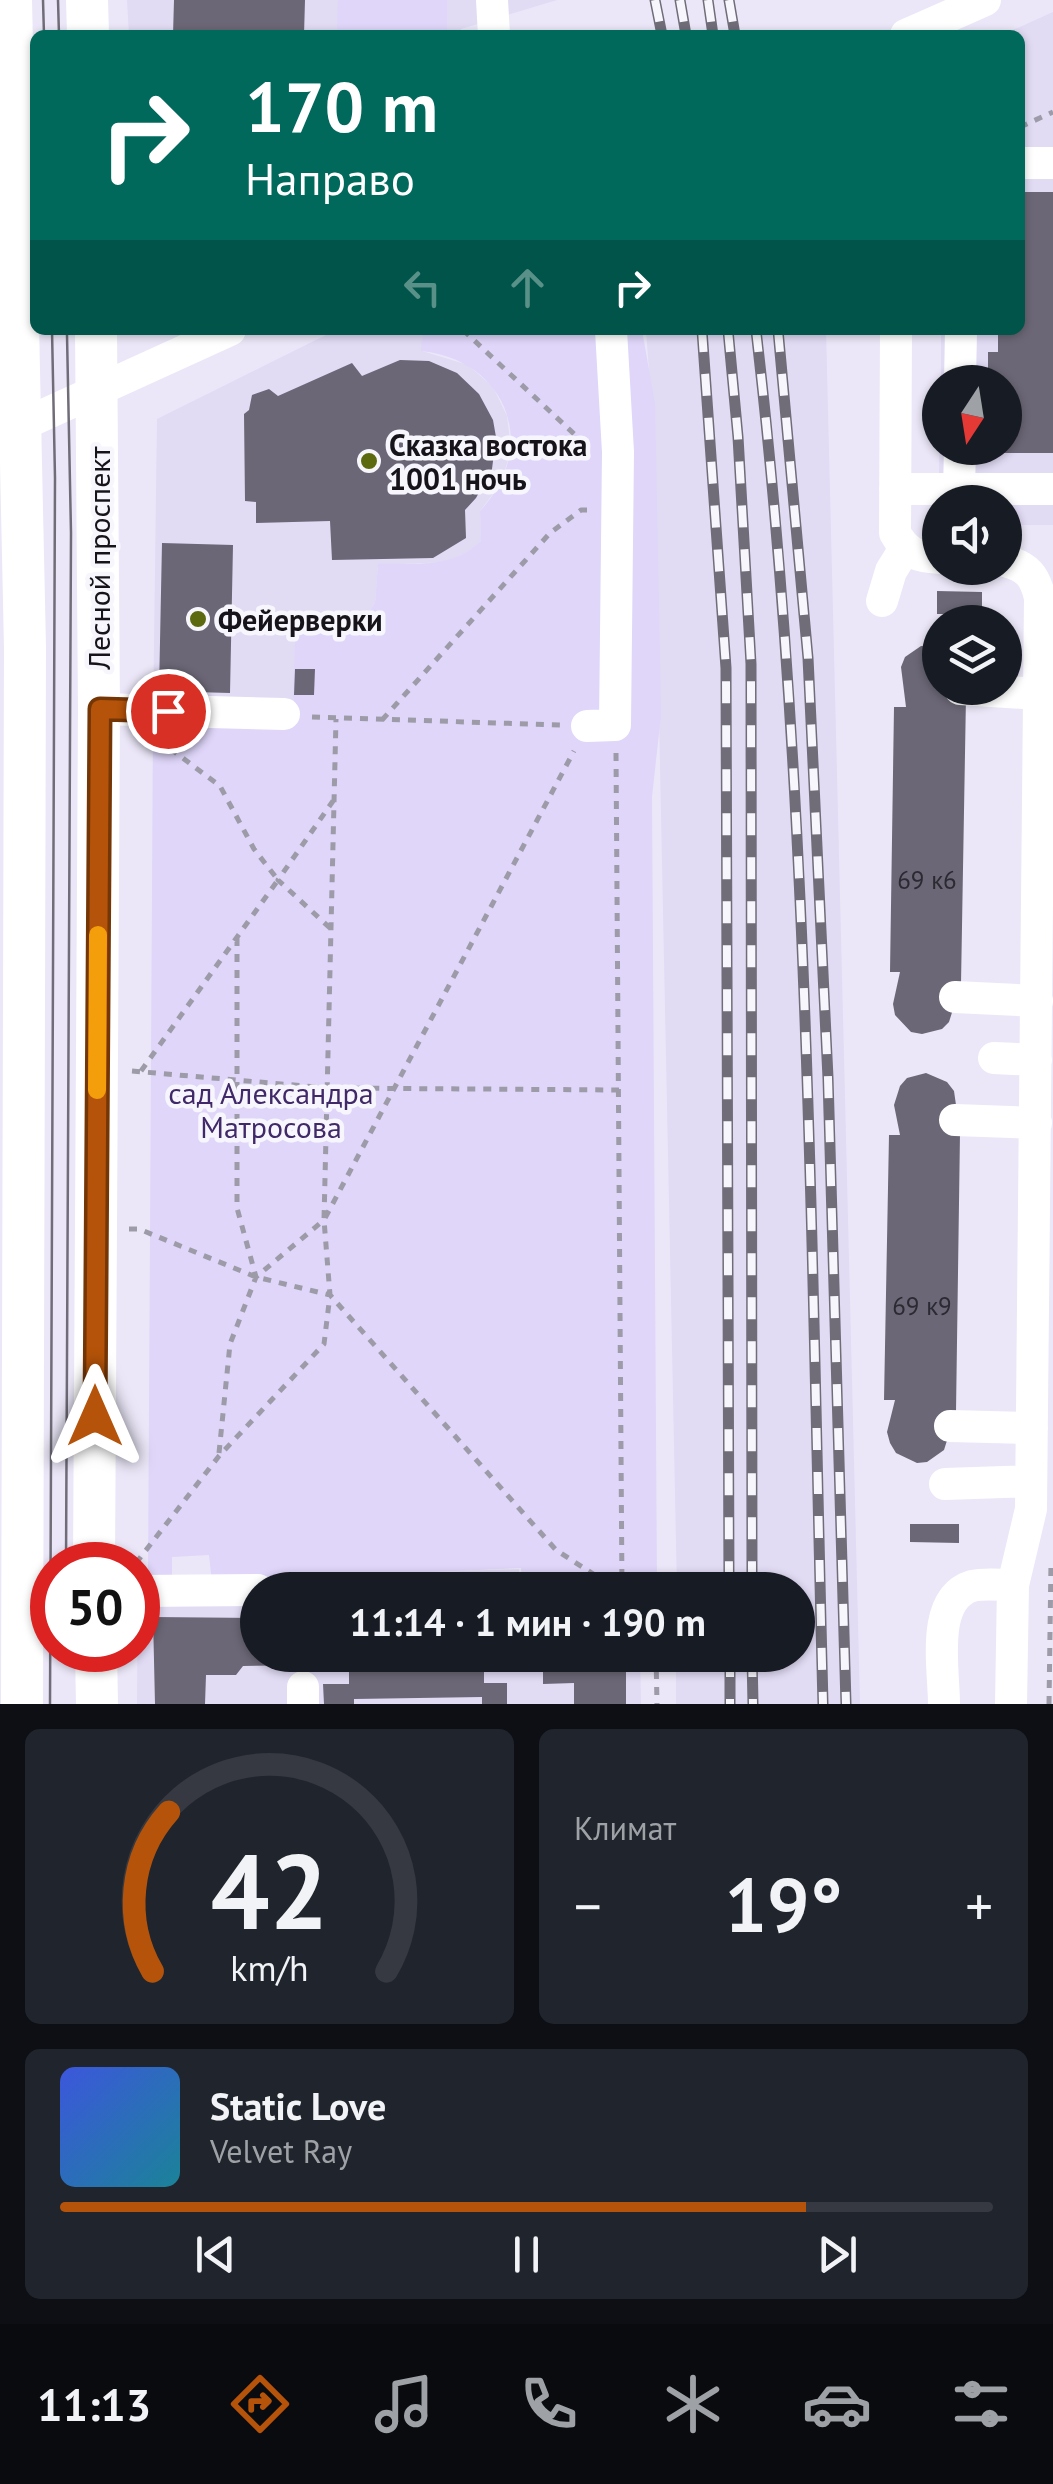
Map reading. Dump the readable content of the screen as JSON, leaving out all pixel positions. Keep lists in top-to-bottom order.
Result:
{
  "streets": {
    "main road": ["Лесной проспект"]
  },
  "parks": ["cад Александра Матросова"],
  "places": ["Сказка востока 1001 ночь", "Фейерверки"],
  "house_numbers": ["69 к6", "69 к9"],
  "north": "bottom",
  "page": {
    "turn": ["170 m", "Направо"],
    "limit": "50",
    "trip": "11:14 · 1 мин · 190 m",
    "tile": "Климат",
    "heat": ["−", "19°", "+"],
    "song": ["Static Love", "Velvet Ray"],
    "tabs": "11:13",
    "gauge": ["42", "km/h"]
  }
}
